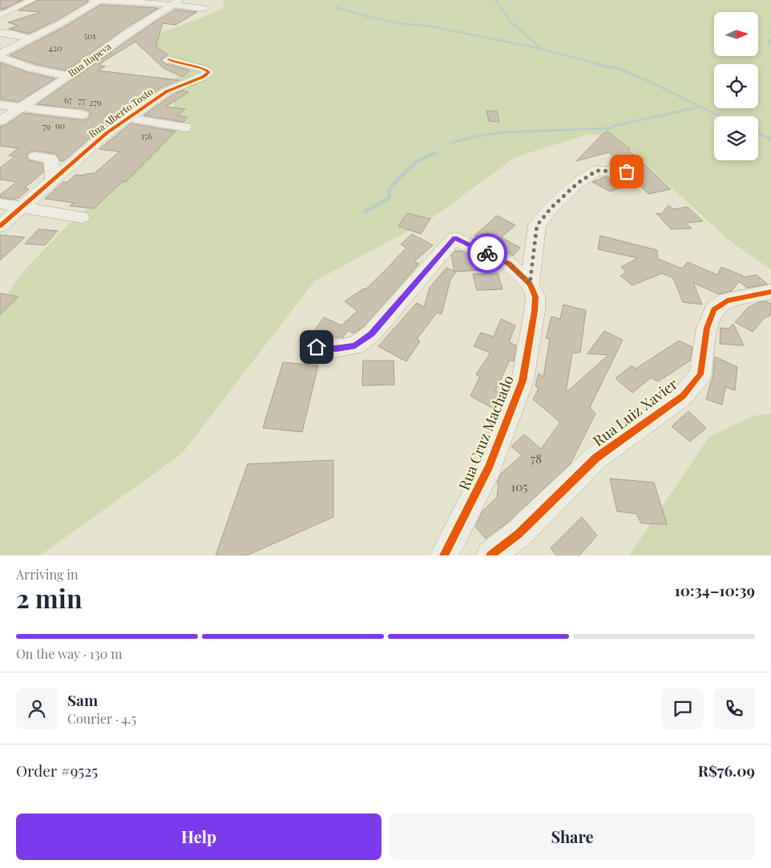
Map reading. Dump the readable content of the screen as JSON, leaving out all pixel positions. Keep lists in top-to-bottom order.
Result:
{
  "streets": {
    "street": [
      "Rua Itapeva",
      "Rua Alberto Tosto",
      "Rua Luiz Xavier",
      "Rua Cruz Machado"
    ]
  },
  "house_numbers": [
    "501",
    "420",
    "67",
    "77",
    "279",
    "90",
    "79",
    "156",
    "78",
    "105"
  ],
  "north": "right",
  "page": {
    "heading": ["2 min", "Arriving in", "10:34–10:39"],
    "panel": [
      "Sam",
      "Courier · 4.5",
      "Order #9525",
      "R$76.09"
    ],
    "bar": "On the way · 130 m",
    "buttons": ["Help", "Share"]
  }
}
